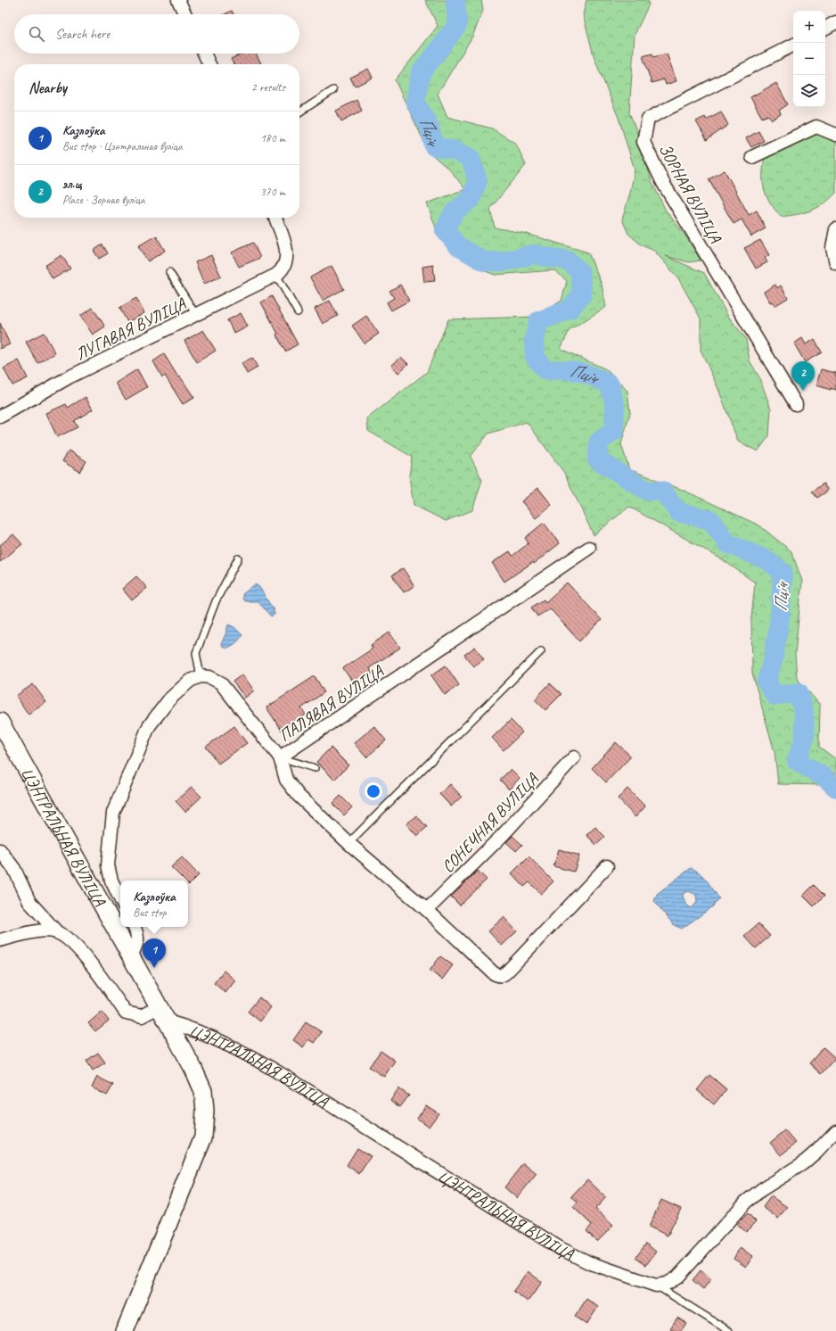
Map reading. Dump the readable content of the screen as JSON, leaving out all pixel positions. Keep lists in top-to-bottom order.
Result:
{
  "streets": {
    "main road": ["ЦЭНТРАЛЬНАЯ ВУЛІЦА"],
    "street": [
      "ЗОРНАЯ ВУЛІЦА",
      "ЛУГАВАЯ ВУЛІЦА",
      "ПАЛЯВАЯ ВУЛІЦА",
      "СОНЕЧНАЯ ВУЛІЦА"
    ]
  },
  "water": ["Пціч"],
  "page": {
    "map_buttons": ["+", "−"],
    "search": "Search here",
    "heading": ["Nearby", "2 results"],
    "list": [
      {
        "mark": "1",
        "name": "Казлоўка",
        "note": "Bus stop · Цэнтральная вуліца",
        "value": "180 m"
      },
      {
        "mark": "2",
        "name": "эл.щ",
        "note": "Place · Зорная вуліца",
        "value": "370 m"
      }
    ],
    "pins": ["2", "1"],
    "popup": ["Казлоўка", "Bus stop"]
  }
}
